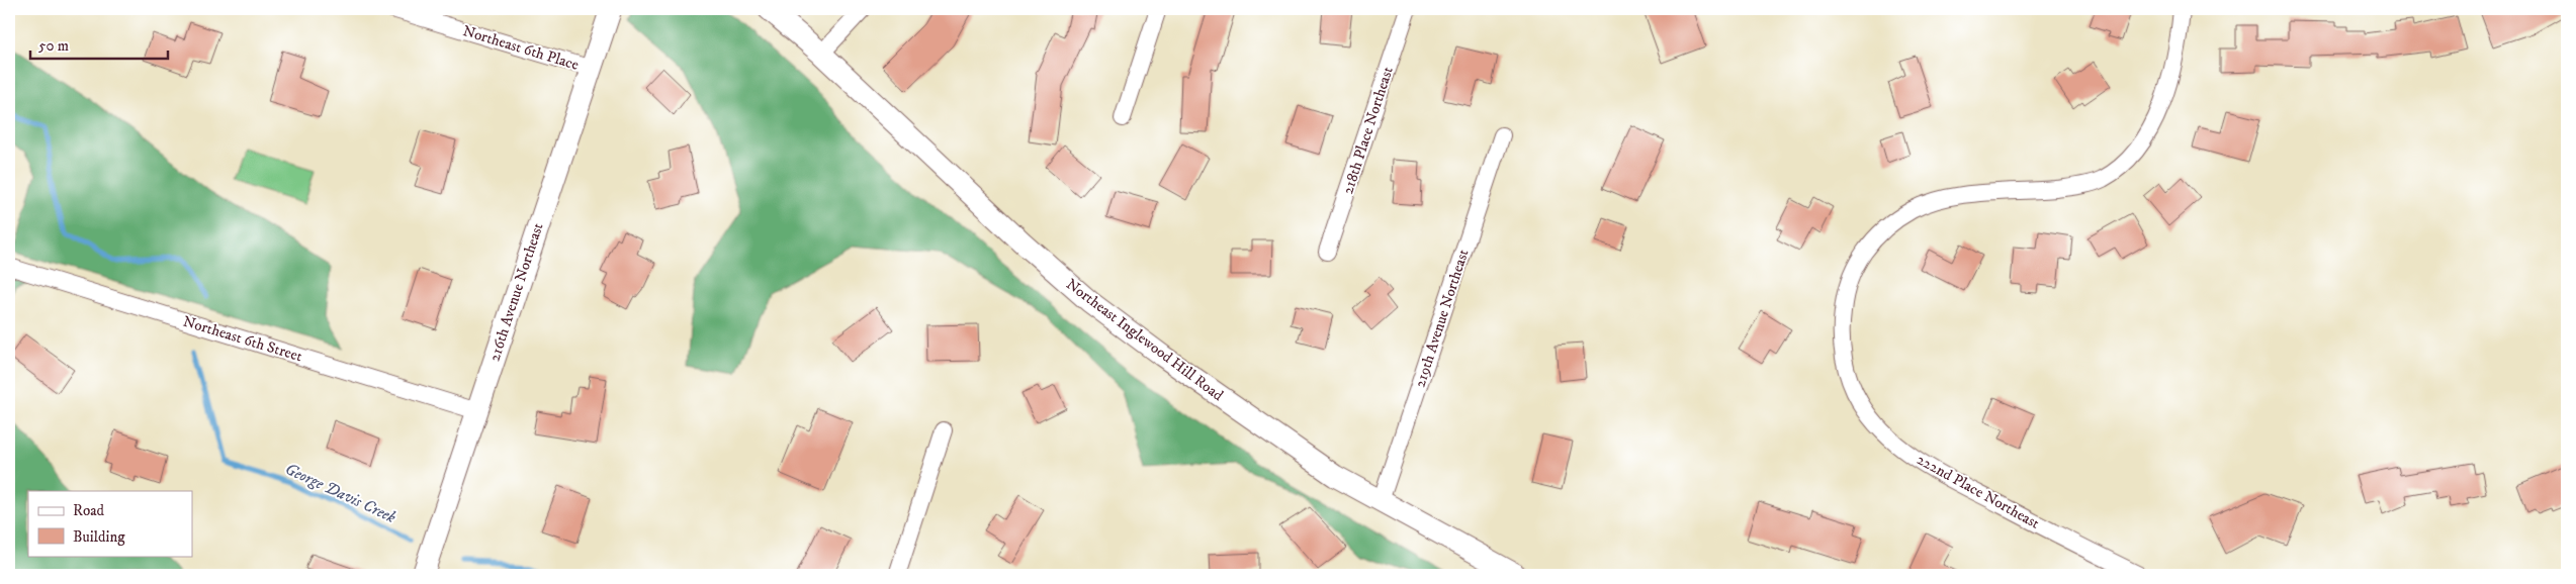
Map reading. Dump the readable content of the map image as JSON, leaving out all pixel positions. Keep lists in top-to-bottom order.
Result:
{
  "streets": {
    "street": [
      "Northeast 6th Place",
      "218th Place Northeast",
      "216th Avenue Northeast",
      "219th Avenue Northeast",
      "Northeast 6th Street",
      "Northeast Inglewood Hill Road",
      "222nd Place Northeast"
    ]
  },
  "crossings": [
    ["Northeast 6th Place", "216th Avenue Northeast"],
    ["216th Avenue Northeast", "Northeast 6th Street"],
    ["219th Avenue Northeast", "Northeast Inglewood Hill Road"]
  ],
  "water": ["George Davis Creek"],
  "legend": ["Road", "Building"],
  "scale_bar": "50 m"
}
